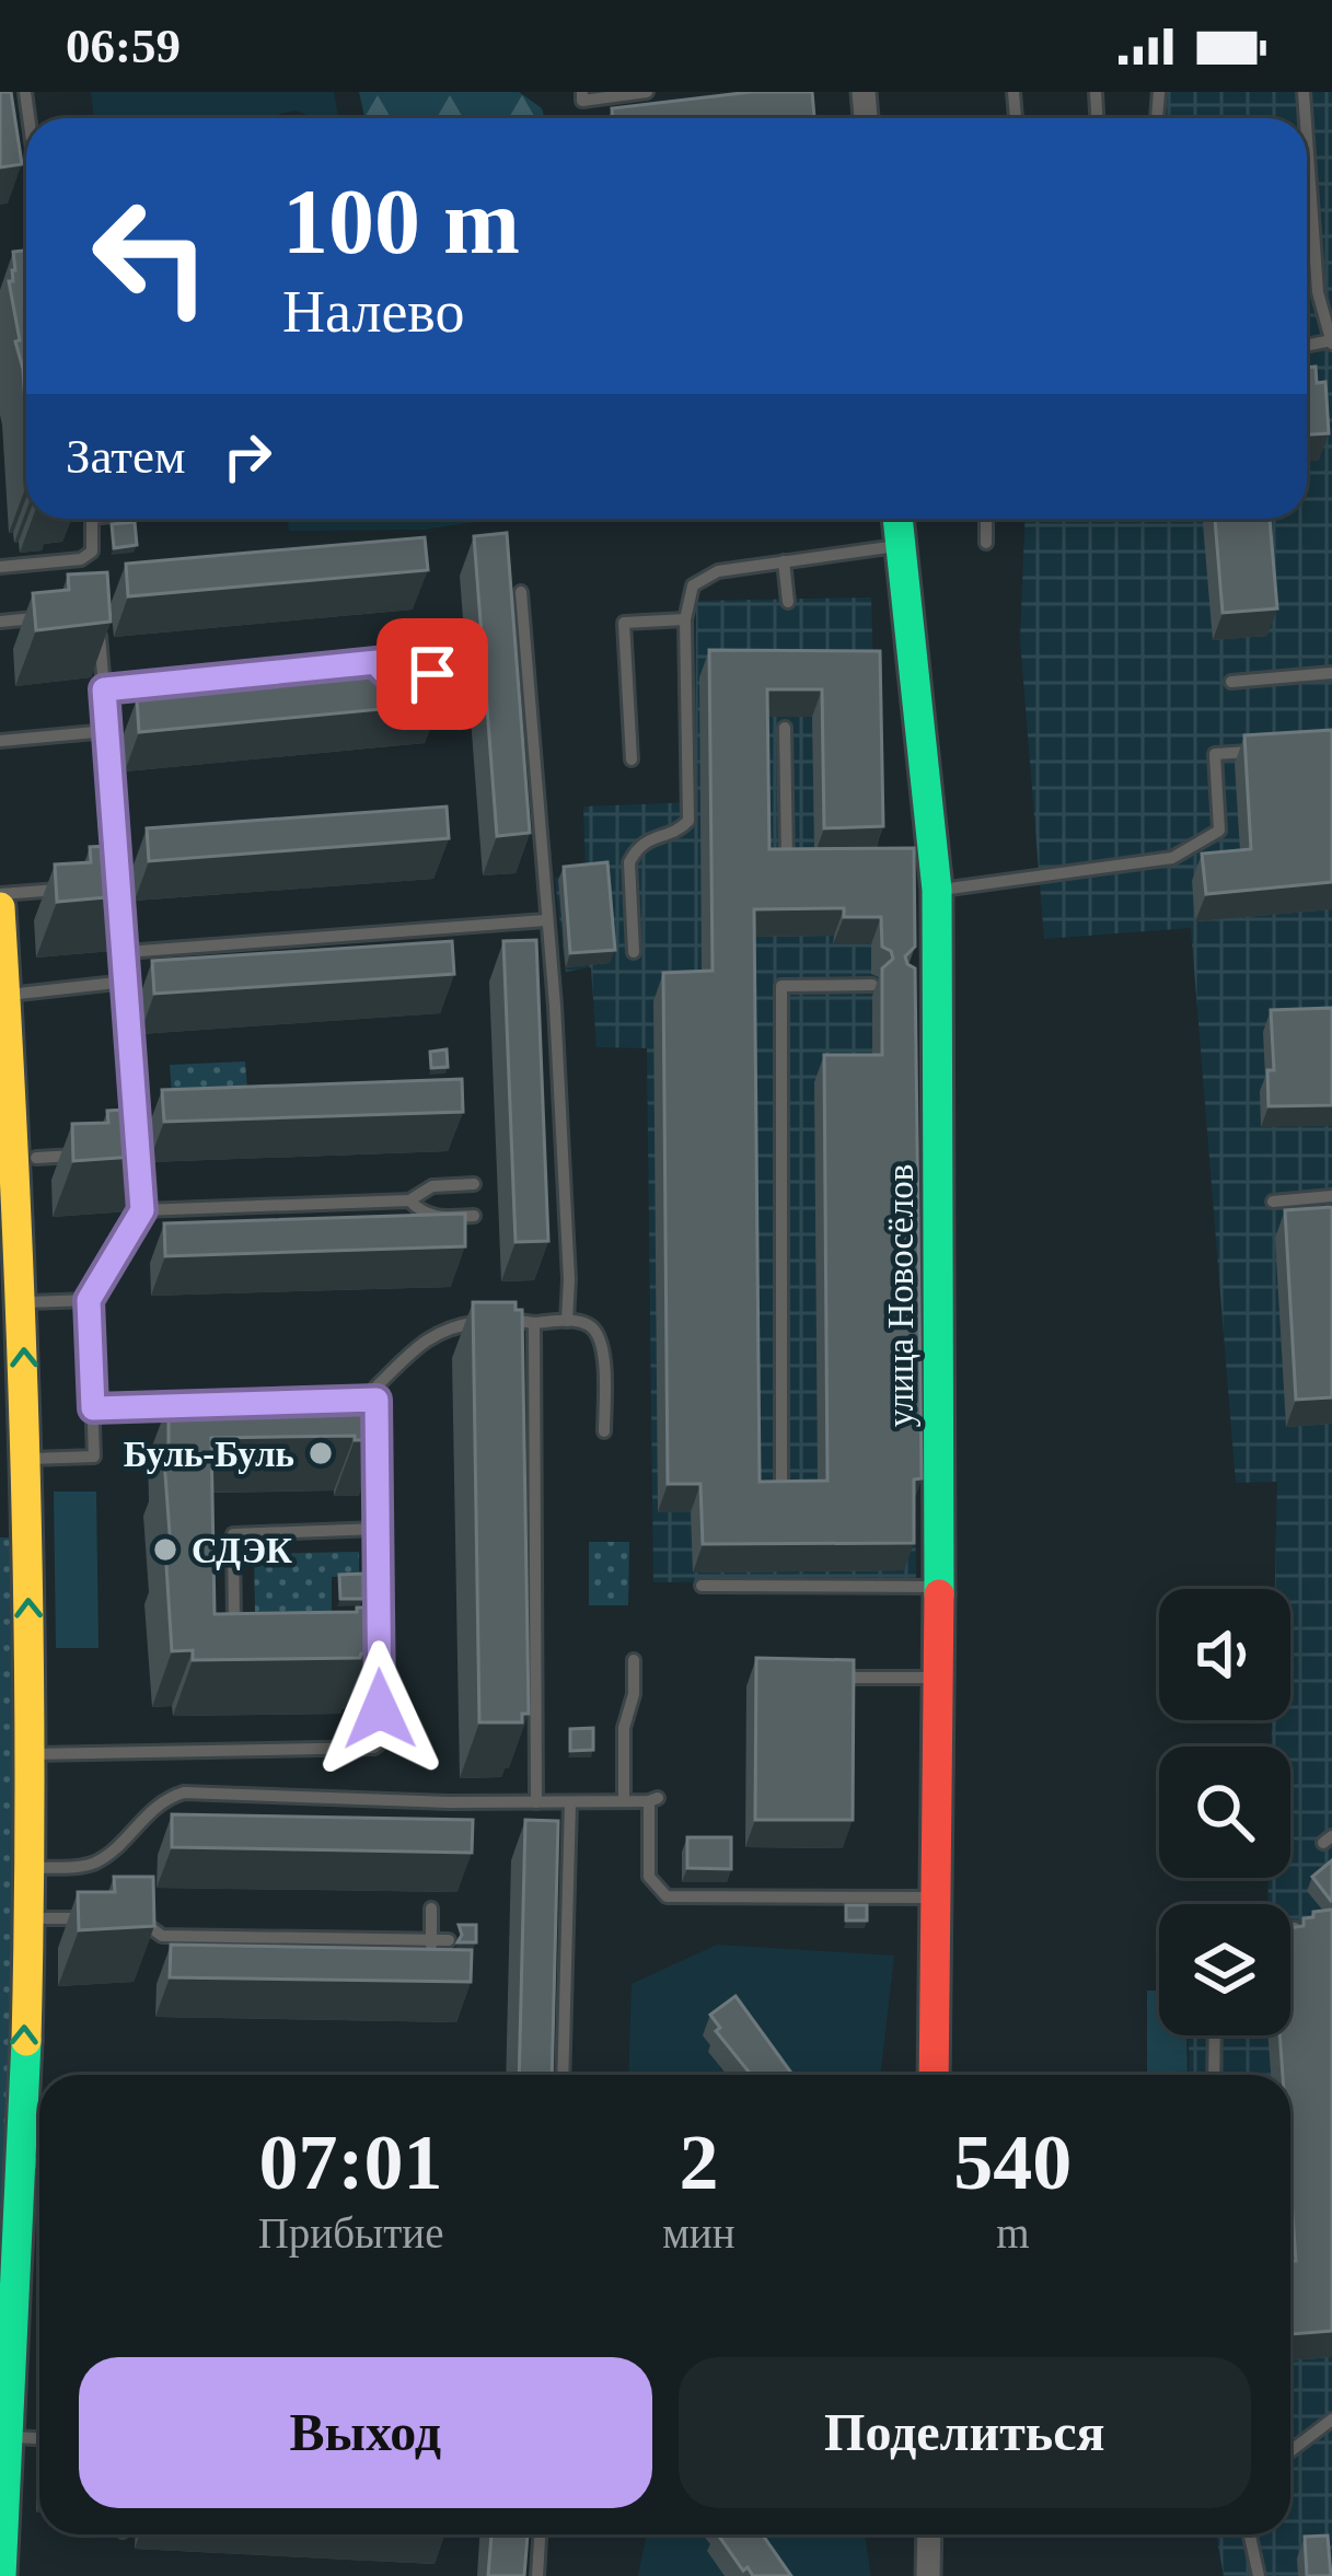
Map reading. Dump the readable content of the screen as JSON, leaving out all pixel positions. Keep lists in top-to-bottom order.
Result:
{
  "streets": {
    "street": ["улица Новосёлов"]
  },
  "places": ["Буль-Буль", "СДЭК"],
  "page": {
    "status": "06:59",
    "turn": ["100 m", "Налево"],
    "then": "Затем",
    "eta": [
      "07:01",
      "Прибытие",
      "2",
      "мин",
      "540",
      "m"
    ],
    "buttons": ["Выход", "Поделиться"]
  }
}
